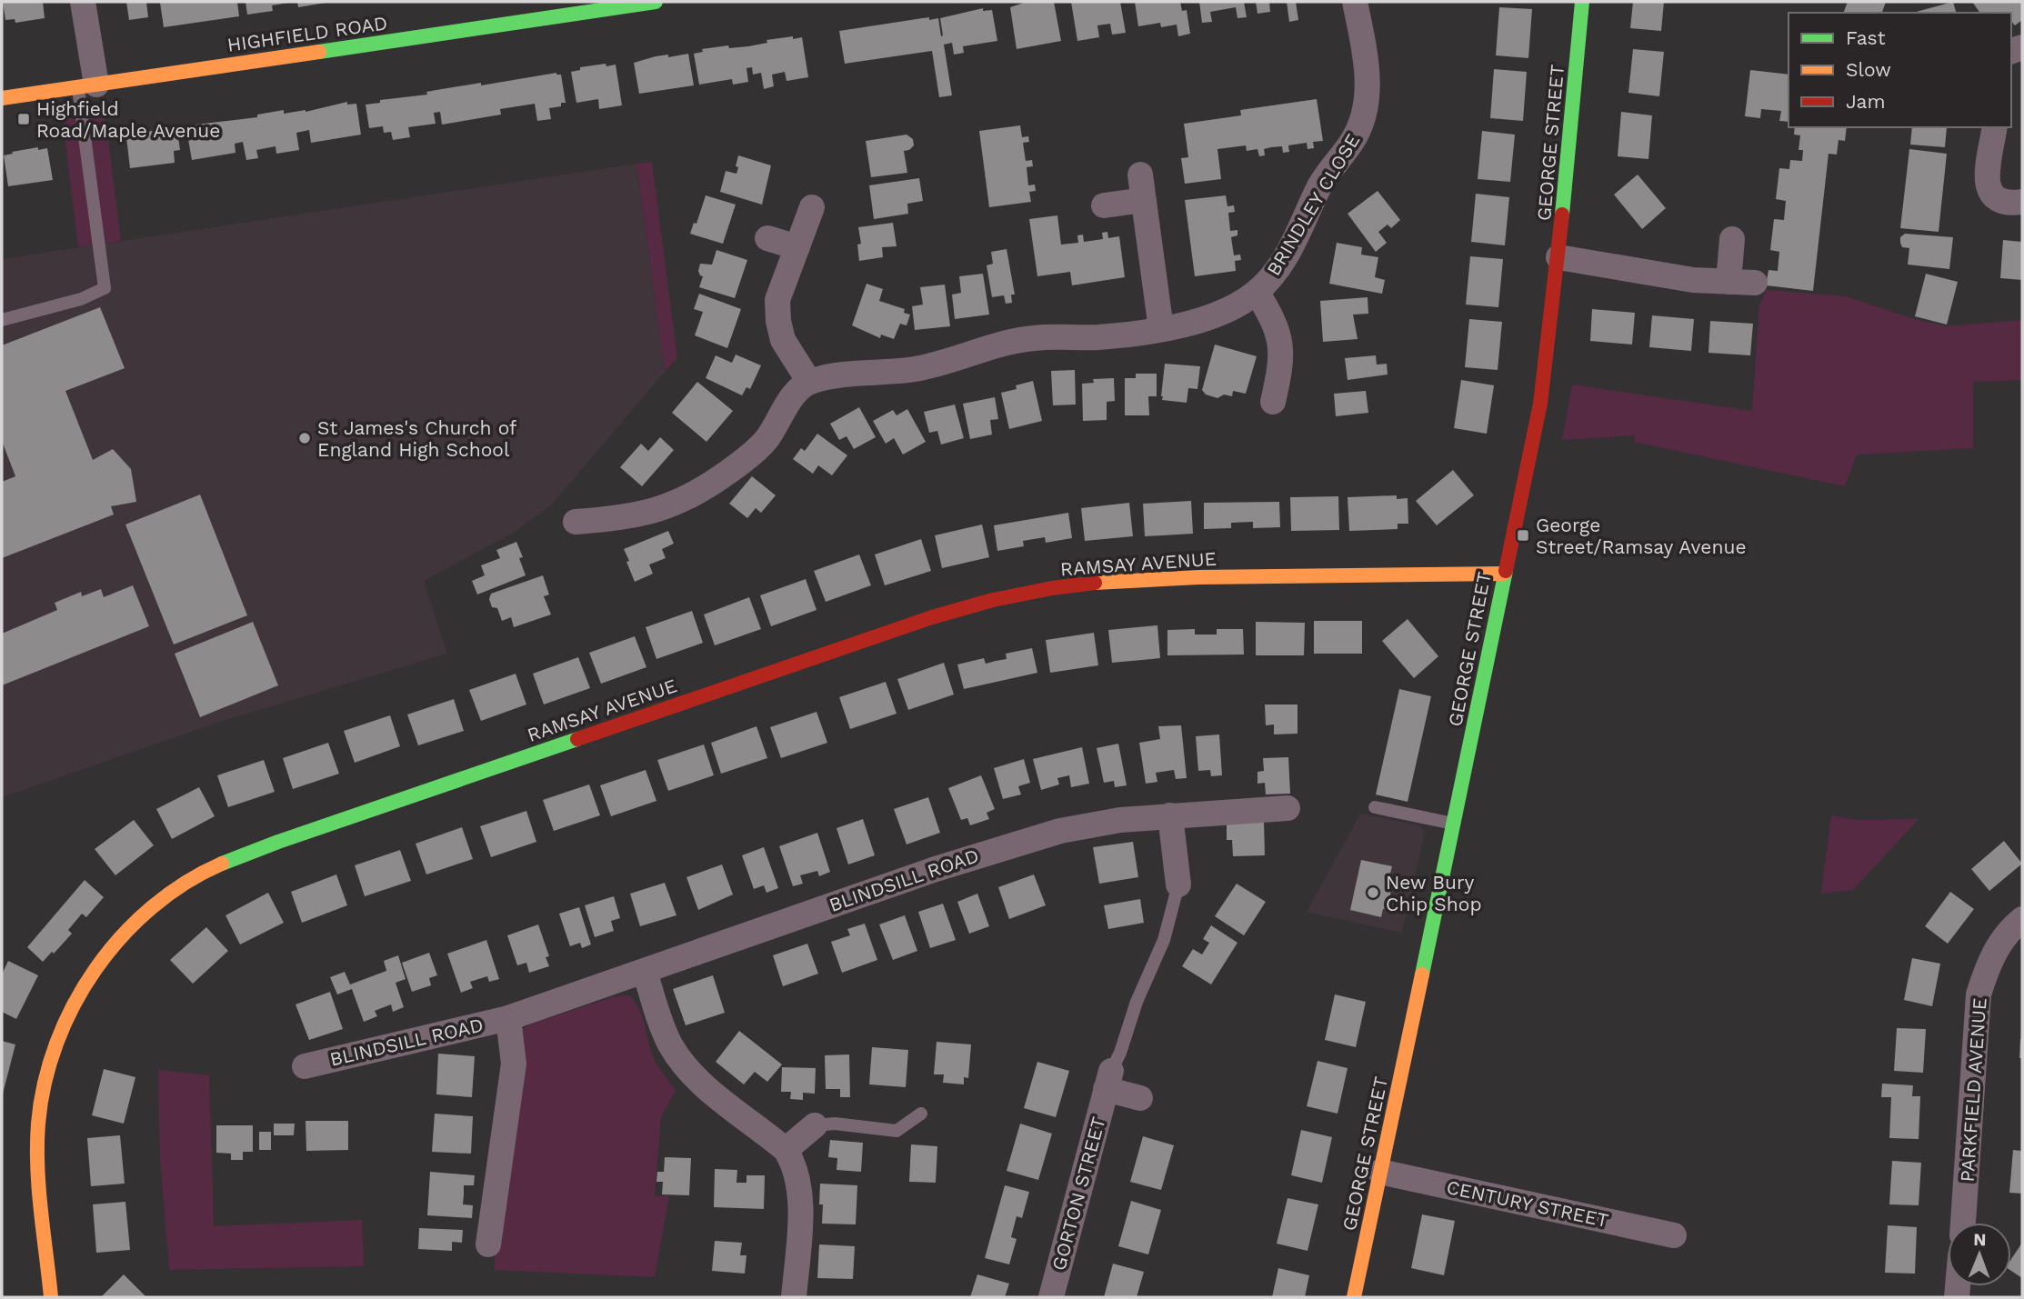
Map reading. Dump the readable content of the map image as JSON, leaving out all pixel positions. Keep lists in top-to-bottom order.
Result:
{
  "streets": {
    "street": [
      "HIGHFIELD ROAD",
      "GEORGE STREET",
      "BRINDLEY CLOSE",
      "RAMSAY AVENUE",
      "BLINDSILL ROAD",
      "PARKFIELD AVENUE",
      "GORTON STREET",
      "CENTURY STREET"
    ]
  },
  "crossings": [
    ["GEORGE STREET", "RAMSAY AVENUE"],
    ["GEORGE STREET", "CENTURY STREET"]
  ],
  "places": {
    "transit": ["Highfield Road/Maple Avenue", "George Street/Ramsay Avenue"],
    "other": ["St James's Church of England High School", "New Bury Chip Shop"]
  },
  "legend": ["Fast", "Slow", "Jam"],
  "north": "top"
}
